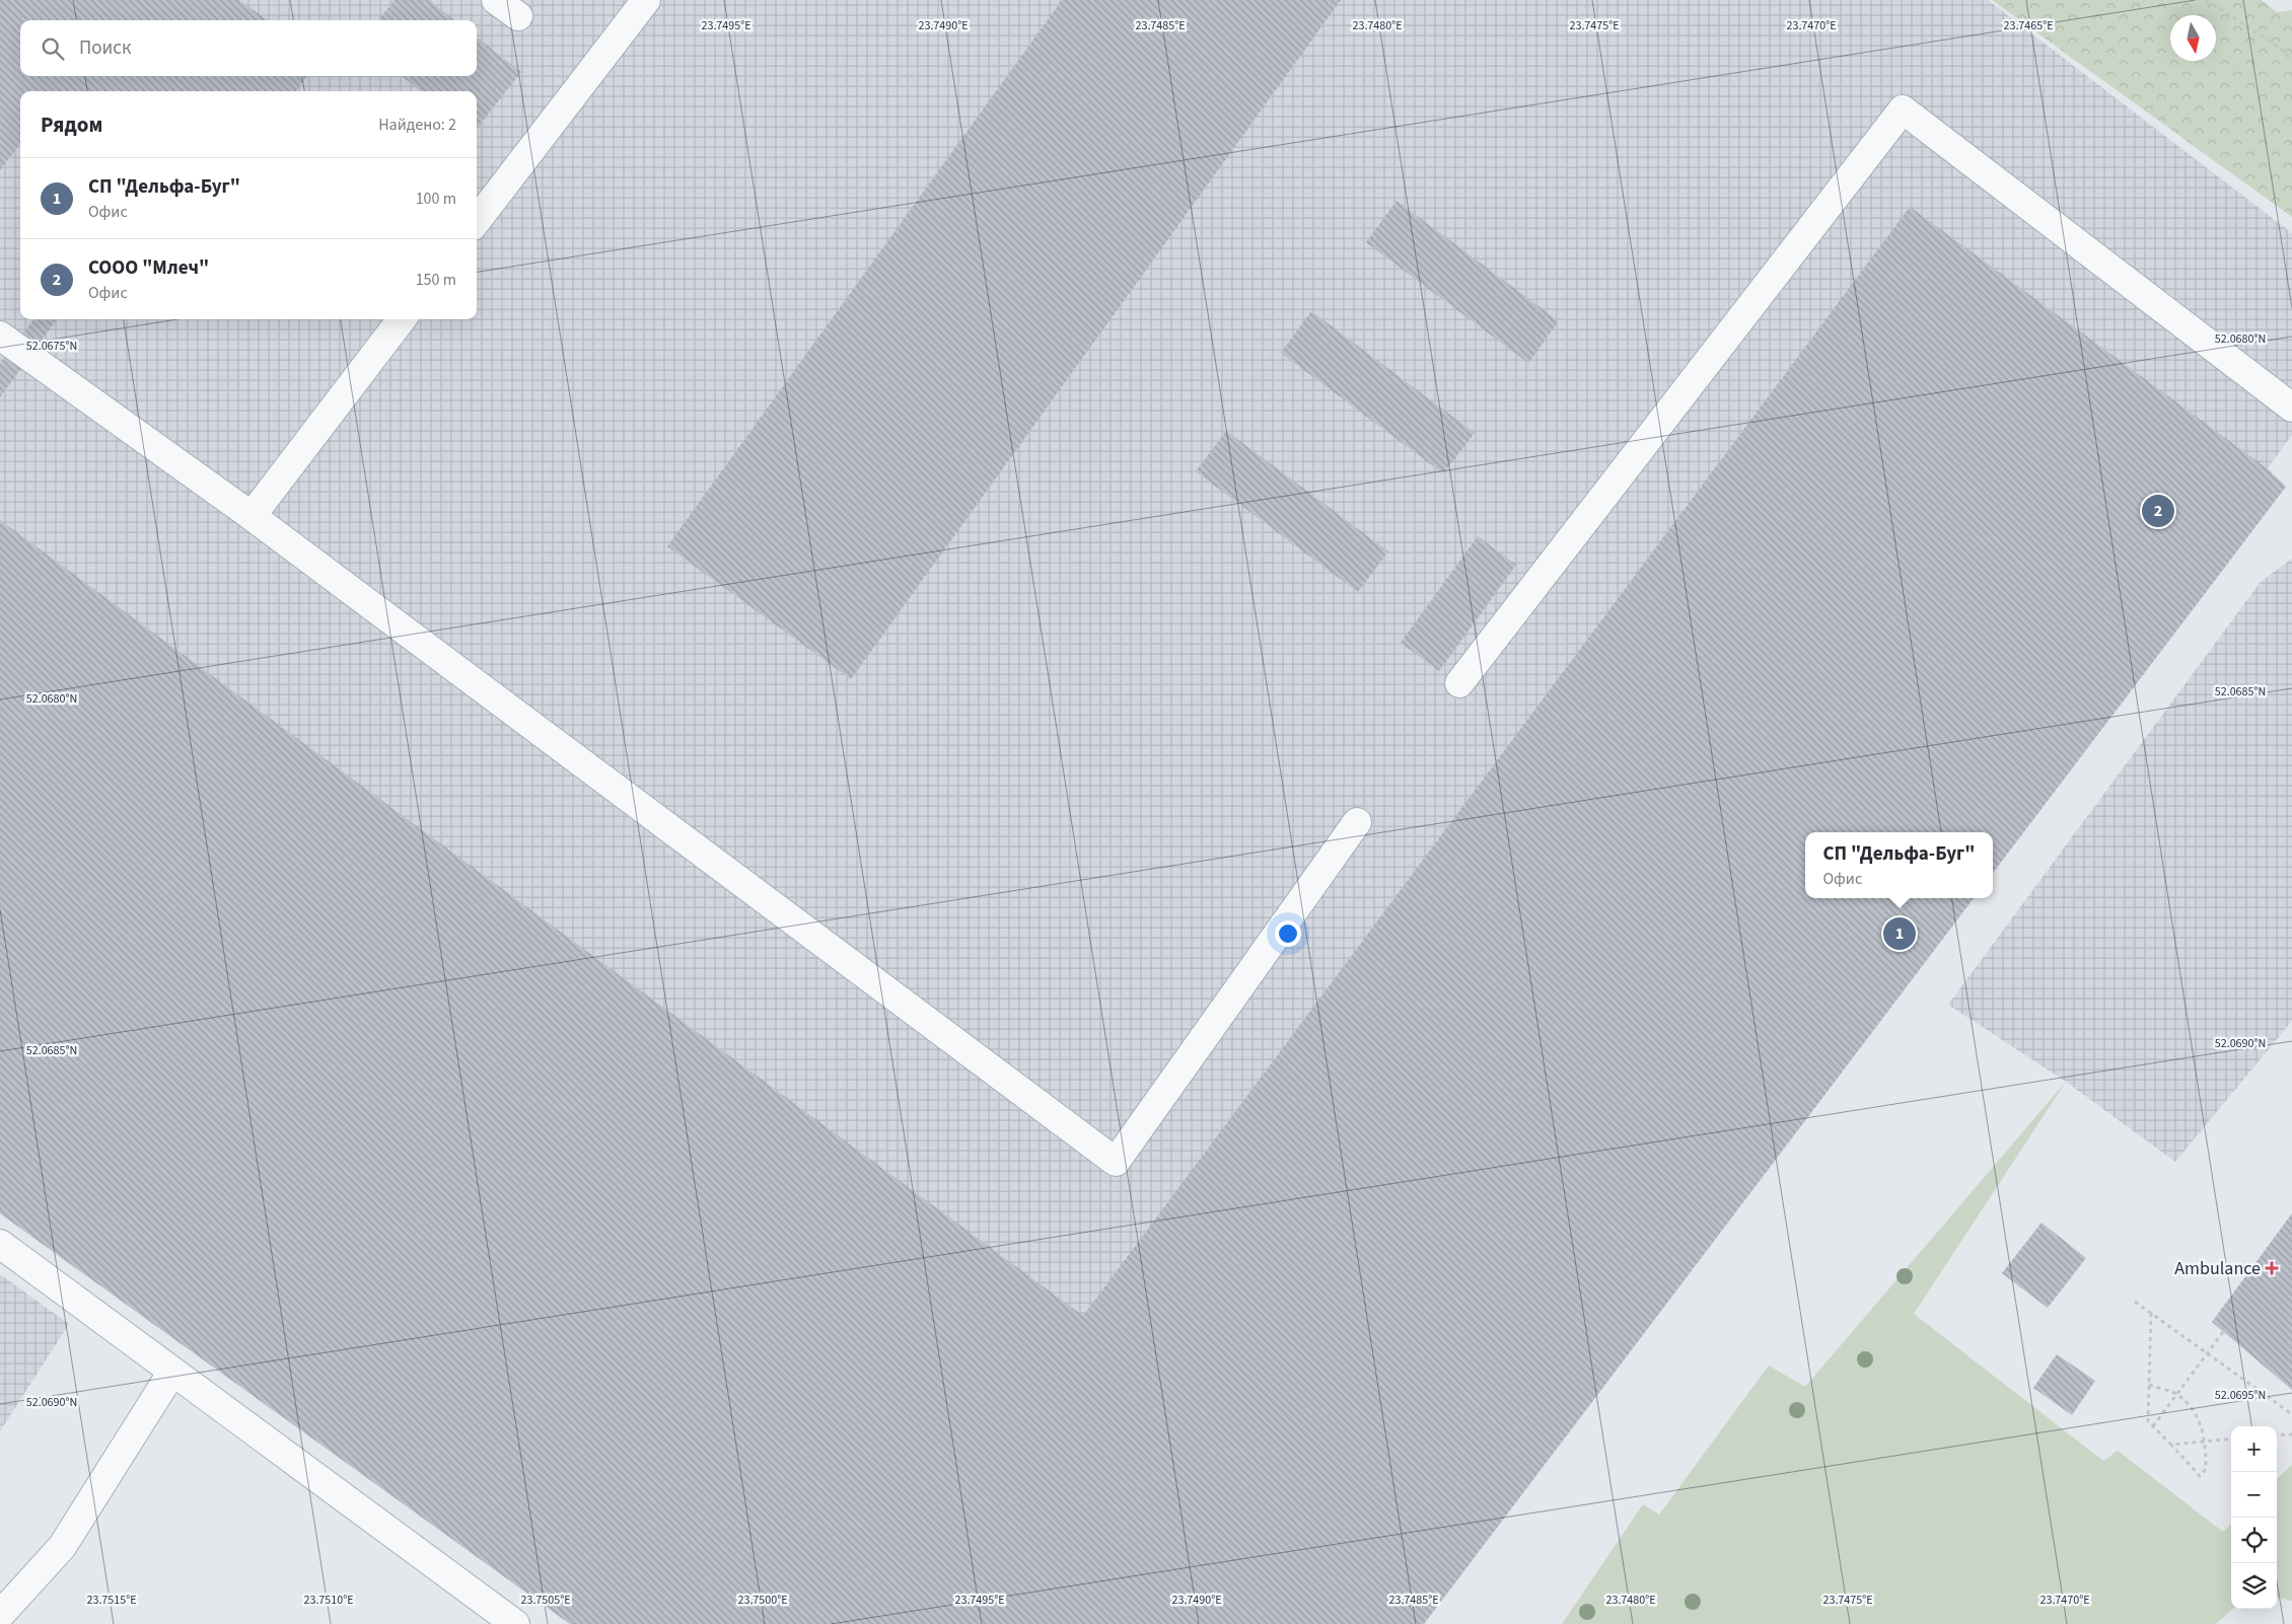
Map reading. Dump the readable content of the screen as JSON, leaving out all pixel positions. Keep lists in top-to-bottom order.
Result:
{
  "places": {
    "health": ["Ambulance"]
  },
  "north": "bottom",
  "page": {
    "search": "Поиск",
    "heading": ["Рядом", "Найдено: 2"],
    "list": [
      {
        "mark": "1",
        "name": "СП \"Дельфа-Буг\"",
        "note": "Офис",
        "value": "100 m"
      },
      {
        "mark": "2",
        "name": "СООО \"Млеч\"",
        "note": "Офис",
        "value": "150 m"
      }
    ],
    "pins": ["2", "1"],
    "popup": ["СП \"Дельфа-Буг\"", "Офис"],
    "map_buttons": ["+", "−"]
  },
  "coordinates": [
    "23.7495°E",
    "23.7490°E",
    "23.7485°E",
    "23.7480°E",
    "23.7475°E",
    "23.7470°E",
    "23.7465°E",
    "52.0680°N",
    "52.0675°N",
    "52.0685°N",
    "52.0690°N",
    "52.0695°N",
    "23.7515°E",
    "23.7510°E",
    "23.7505°E",
    "23.7500°E"
  ]
}
